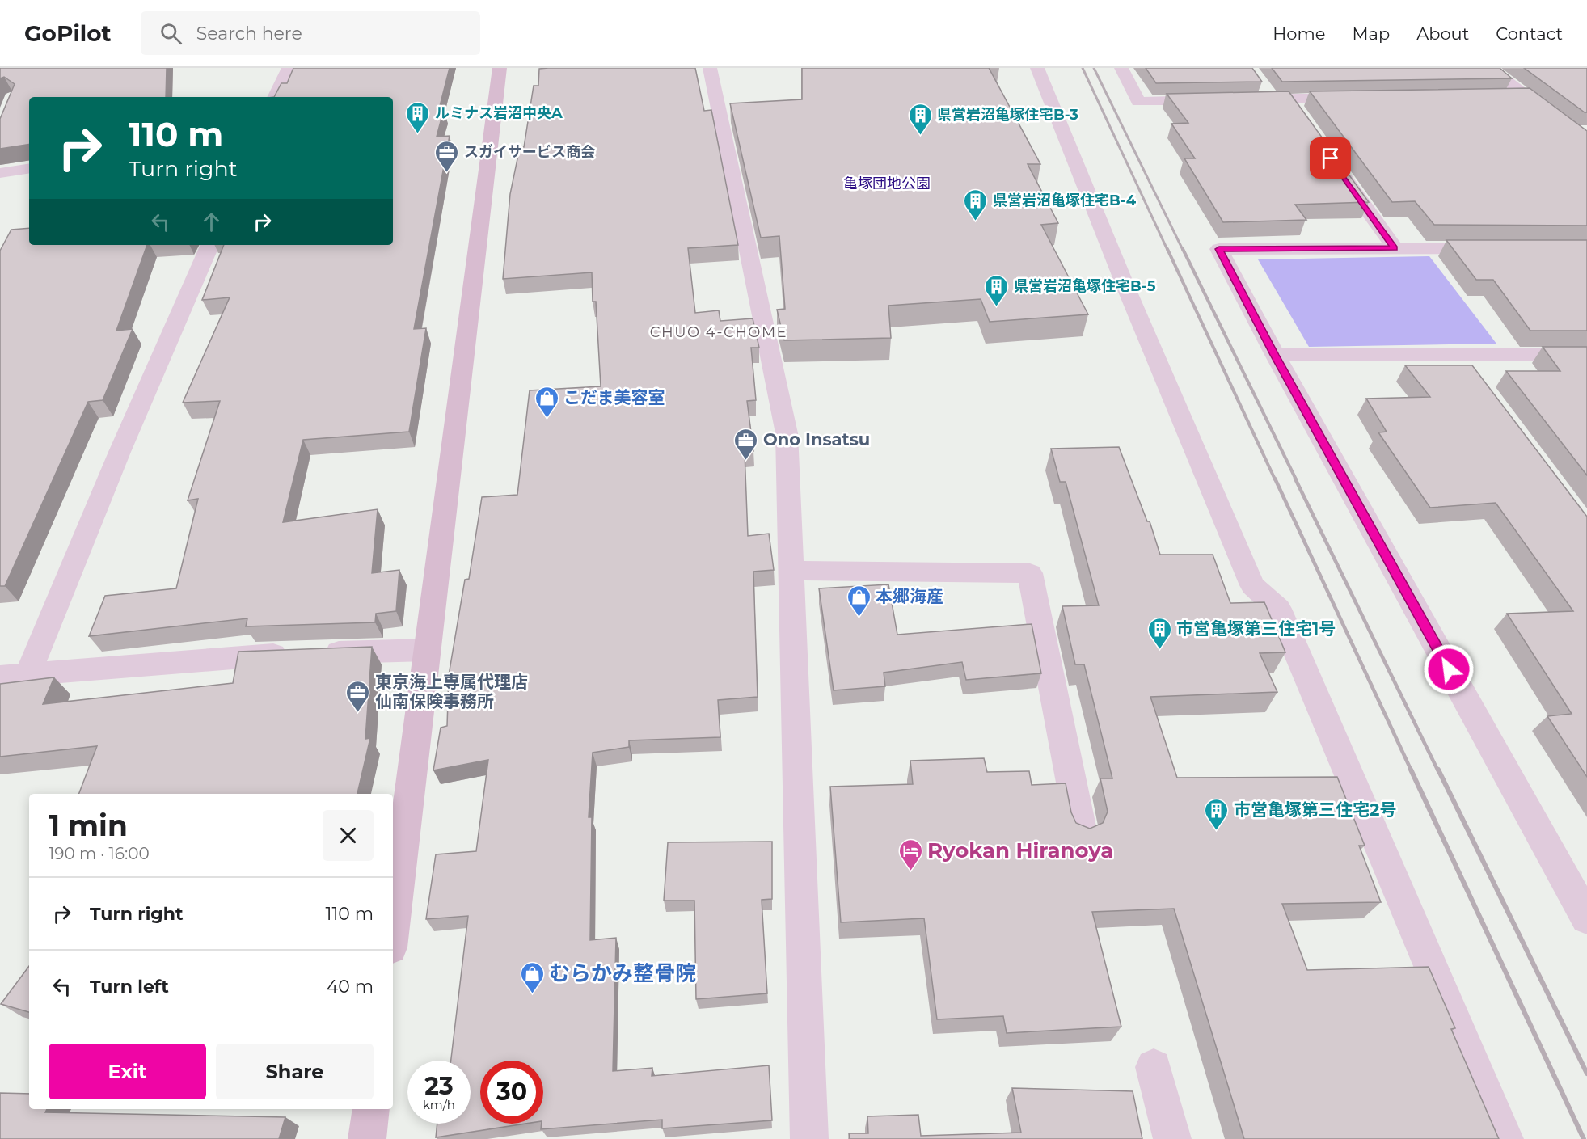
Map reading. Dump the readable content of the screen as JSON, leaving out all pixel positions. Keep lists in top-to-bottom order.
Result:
{
  "districts": ["CHUO 4-CHOME"],
  "parks": ["亀塚団地公園"],
  "places": {
    "building": [
      "ルミナス岩沼中央A",
      "県営岩沼亀塚住宅B-3",
      "県営岩沼亀塚住宅B-4",
      "県営岩沼亀塚住宅B-5",
      "市営亀塚第三住宅1号",
      "市営亀塚第三住宅2号"
    ],
    "office": ["スガイサービス商会", "Ono Insatsu", "東京海上専属代理店 仙南保険事務所"],
    "shop": ["こだま美容室", "本郷海産", "むらかみ整骨院"],
    "hotel": ["Ryokan Hiranoya"]
  },
  "page": {
    "header": "GoPilot",
    "search": "Search here",
    "nav": [
      "Home",
      "Map",
      "About",
      "Contact"
    ],
    "turn": ["110 m", "Turn right"],
    "heading": ["1 min", "190 m · 16:00"],
    "list": [
      {
        "name": "Turn right",
        "value": "110 m"
      },
      {
        "name": "Turn left",
        "value": "40 m"
      }
    ],
    "buttons": ["Exit", "Share"],
    "speed": "23 km/h",
    "limit": "30"
  }
}
